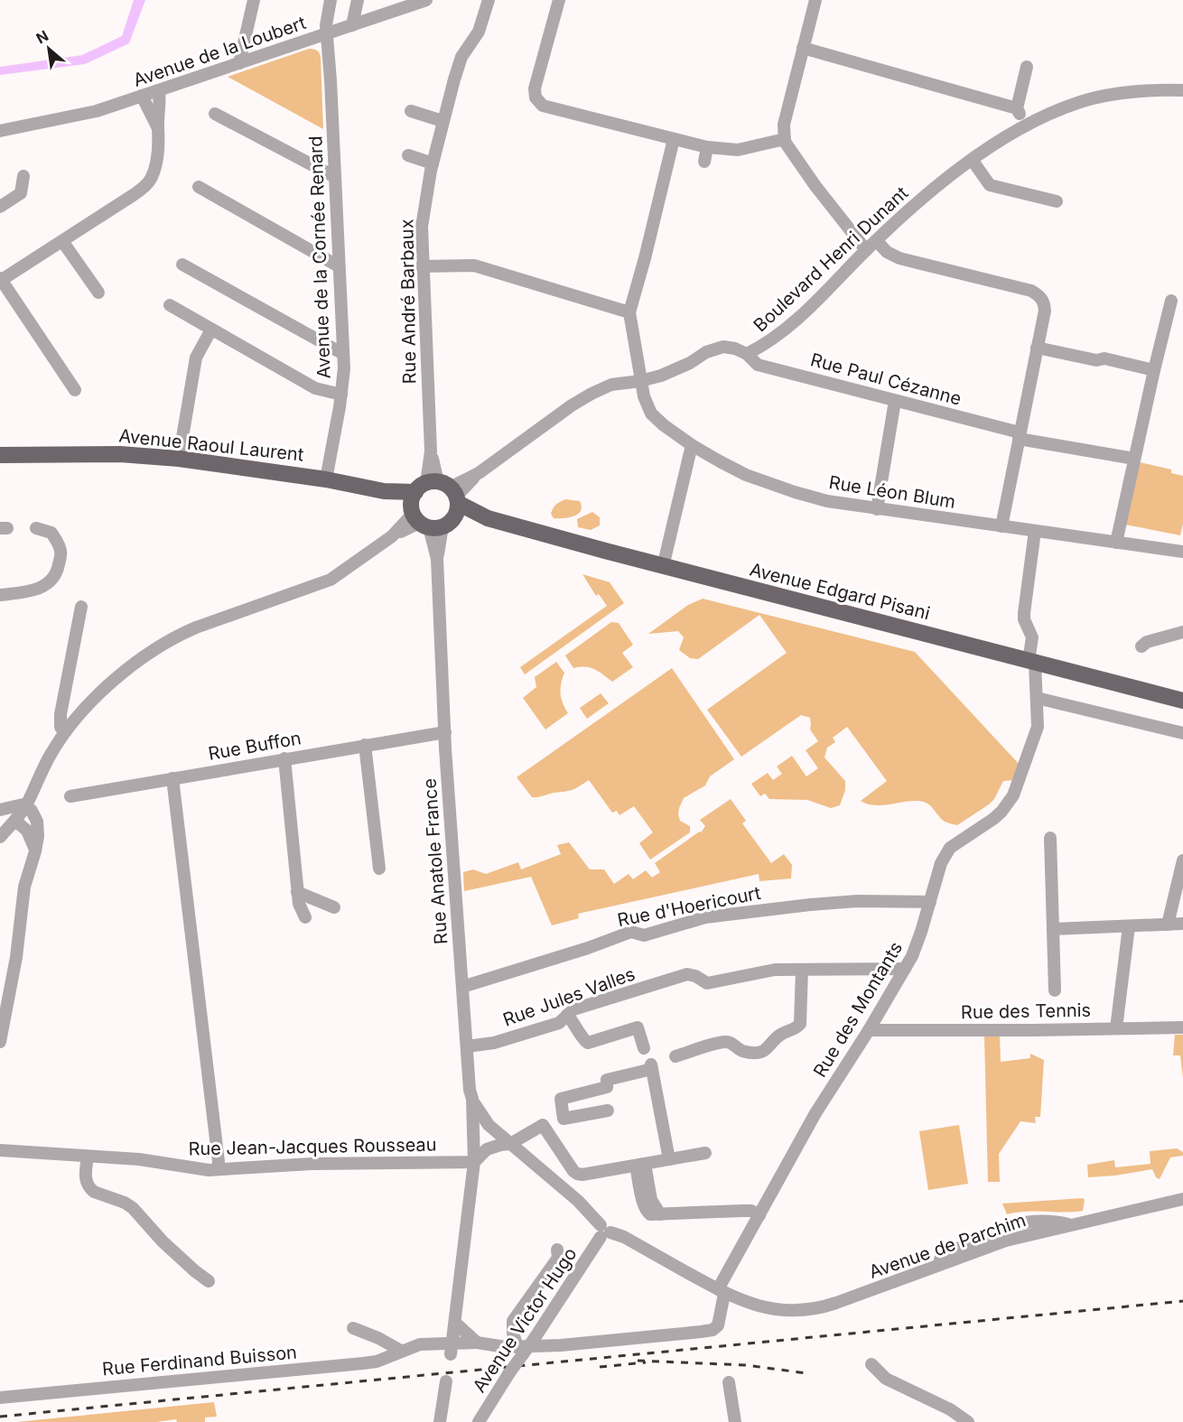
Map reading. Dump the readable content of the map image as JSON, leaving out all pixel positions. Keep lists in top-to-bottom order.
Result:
{
  "streets": {
    "main road": ["Avenue Raoul Laurent", "Avenue Edgard Pisani"],
    "street": [
      "Avenue de la Loubert",
      "Avenue de la Cornée Renard",
      "Boulevard Henri Dunant",
      "Rue André Barbaux",
      "Rue Paul Cézanne",
      "Rue Léon Blum",
      "Rue Buffon",
      "Rue Anatole France",
      "Rue d'Hoericourt",
      "Rue Jules Valles",
      "Rue des Montants",
      "Rue des Tennis",
      "Rue Jean-Jacques Rousseau",
      "Avenue de Parchim",
      "Avenue Victor Hugo",
      "Rue Ferdinand Buisson"
    ]
  },
  "crossings": [
    ["Avenue de la Loubert", "Avenue de la Cornée Renard"],
    ["Avenue de la Cornée Renard", "Avenue Raoul Laurent"],
    ["Boulevard Henri Dunant", "Rue André Barbaux"],
    ["Boulevard Henri Dunant", "Rue Paul Cézanne"],
    ["Boulevard Henri Dunant", "Avenue Raoul Laurent"],
    ["Boulevard Henri Dunant", "Rue Léon Blum"],
    ["Boulevard Henri Dunant", "Avenue Edgard Pisani"],
    ["Boulevard Henri Dunant", "Rue Anatole France"],
    ["Rue André Barbaux", "Avenue Raoul Laurent"],
    ["Rue André Barbaux", "Avenue Edgard Pisani"],
    ["Rue André Barbaux", "Rue Anatole France"],
    ["Avenue Raoul Laurent", "Avenue Edgard Pisani"],
    ["Avenue Raoul Laurent", "Rue Anatole France"],
    ["Rue Léon Blum", "Rue des Montants"],
    ["Avenue Edgard Pisani", "Rue Anatole France"],
    ["Avenue Edgard Pisani", "Rue des Montants"],
    ["Rue Buffon", "Rue Anatole France"],
    ["Rue Anatole France", "Rue d'Hoericourt"],
    ["Rue Anatole France", "Rue Jules Valles"],
    ["Rue Anatole France", "Rue des Montants"],
    ["Rue Anatole France", "Rue Jean-Jacques Rousseau"],
    ["Rue Anatole France", "Rue Ferdinand Buisson"],
    ["Rue d'Hoericourt", "Rue des Montants"],
    ["Rue Jules Valles", "Rue des Montants"],
    ["Rue des Montants", "Rue des Tennis"],
    ["Rue des Montants", "Avenue de Parchim"],
    ["Rue des Montants", "Rue Ferdinand Buisson"]
  ],
  "north": "top left"
}
